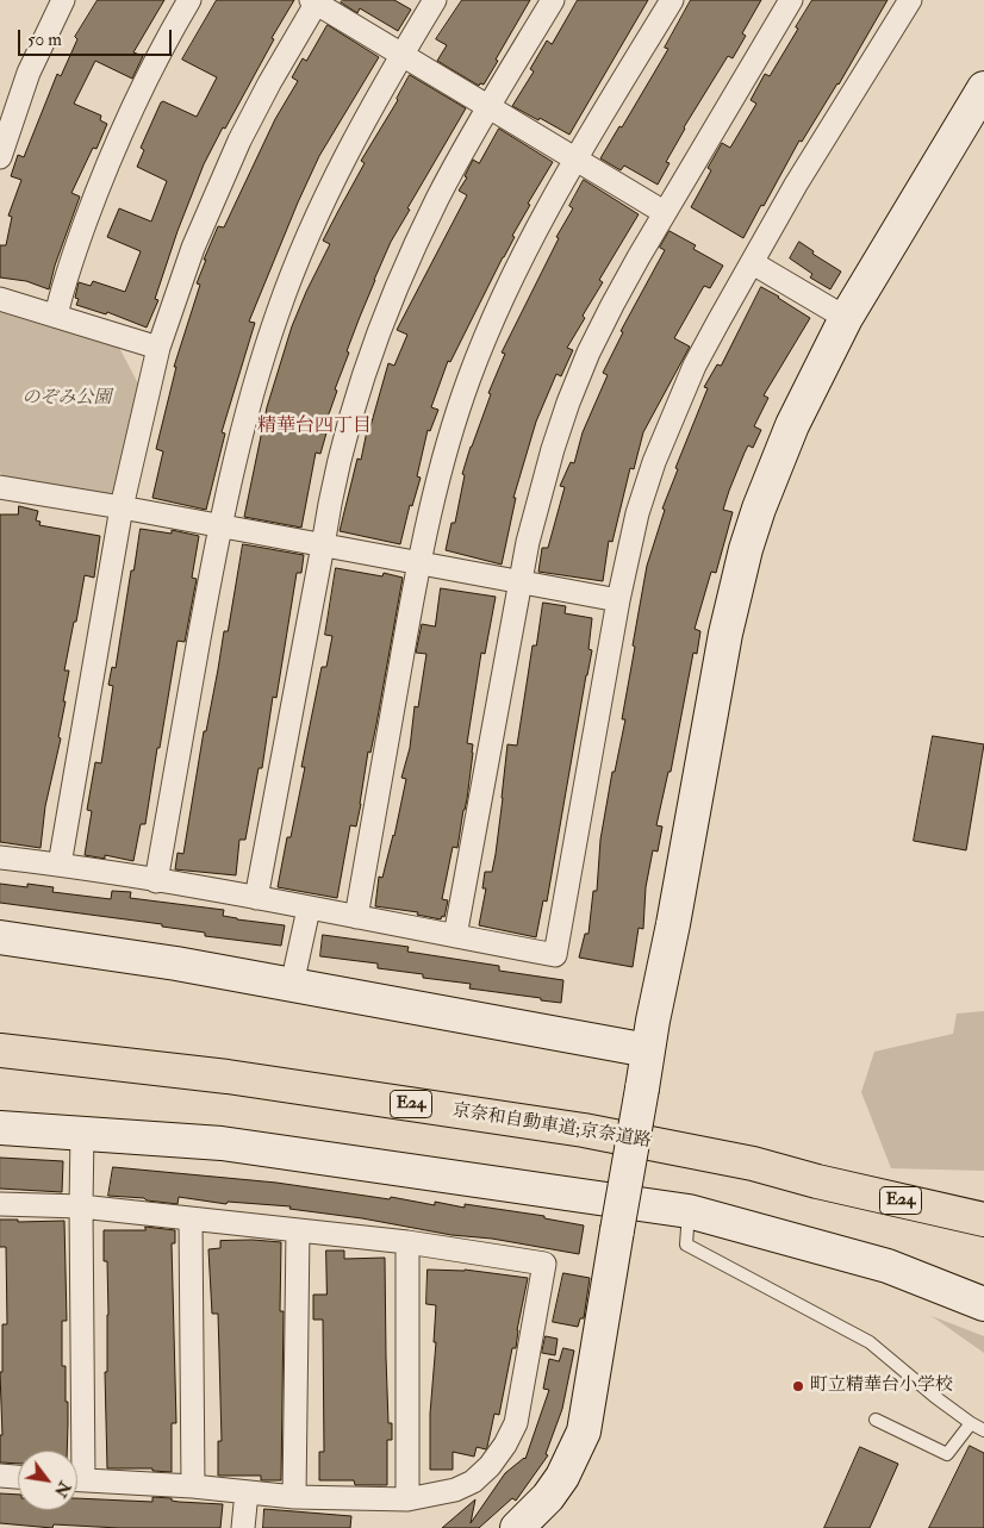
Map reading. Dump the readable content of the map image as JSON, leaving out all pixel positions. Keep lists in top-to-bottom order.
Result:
{
  "streets": {
    "highway": ["E24", "京奈和自動車道;京奈道路"]
  },
  "districts": ["精華台四丁目"],
  "parks": ["のぞみ公園"],
  "places": ["町立精華台小学校"],
  "scale_bar": "50 m",
  "north": "bottom right"
}
